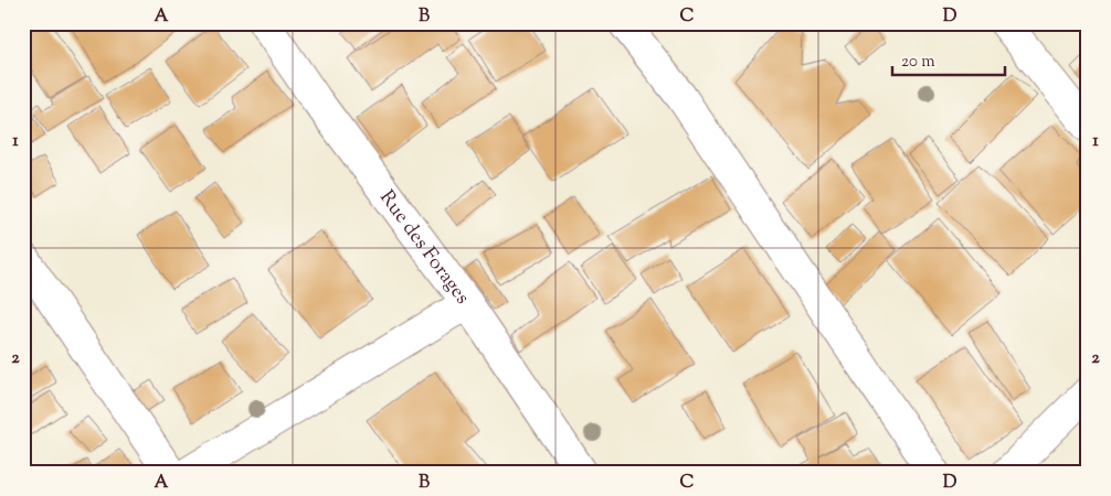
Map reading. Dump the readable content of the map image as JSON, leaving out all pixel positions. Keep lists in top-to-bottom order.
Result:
{
  "streets": {
    "street": ["Rue des Forages"]
  },
  "scale_bar": "20 m",
  "grid": {
    "columns": [
      "A",
      "B",
      "C",
      "D"
    ],
    "rows": ["1", "2"]
  }
}
